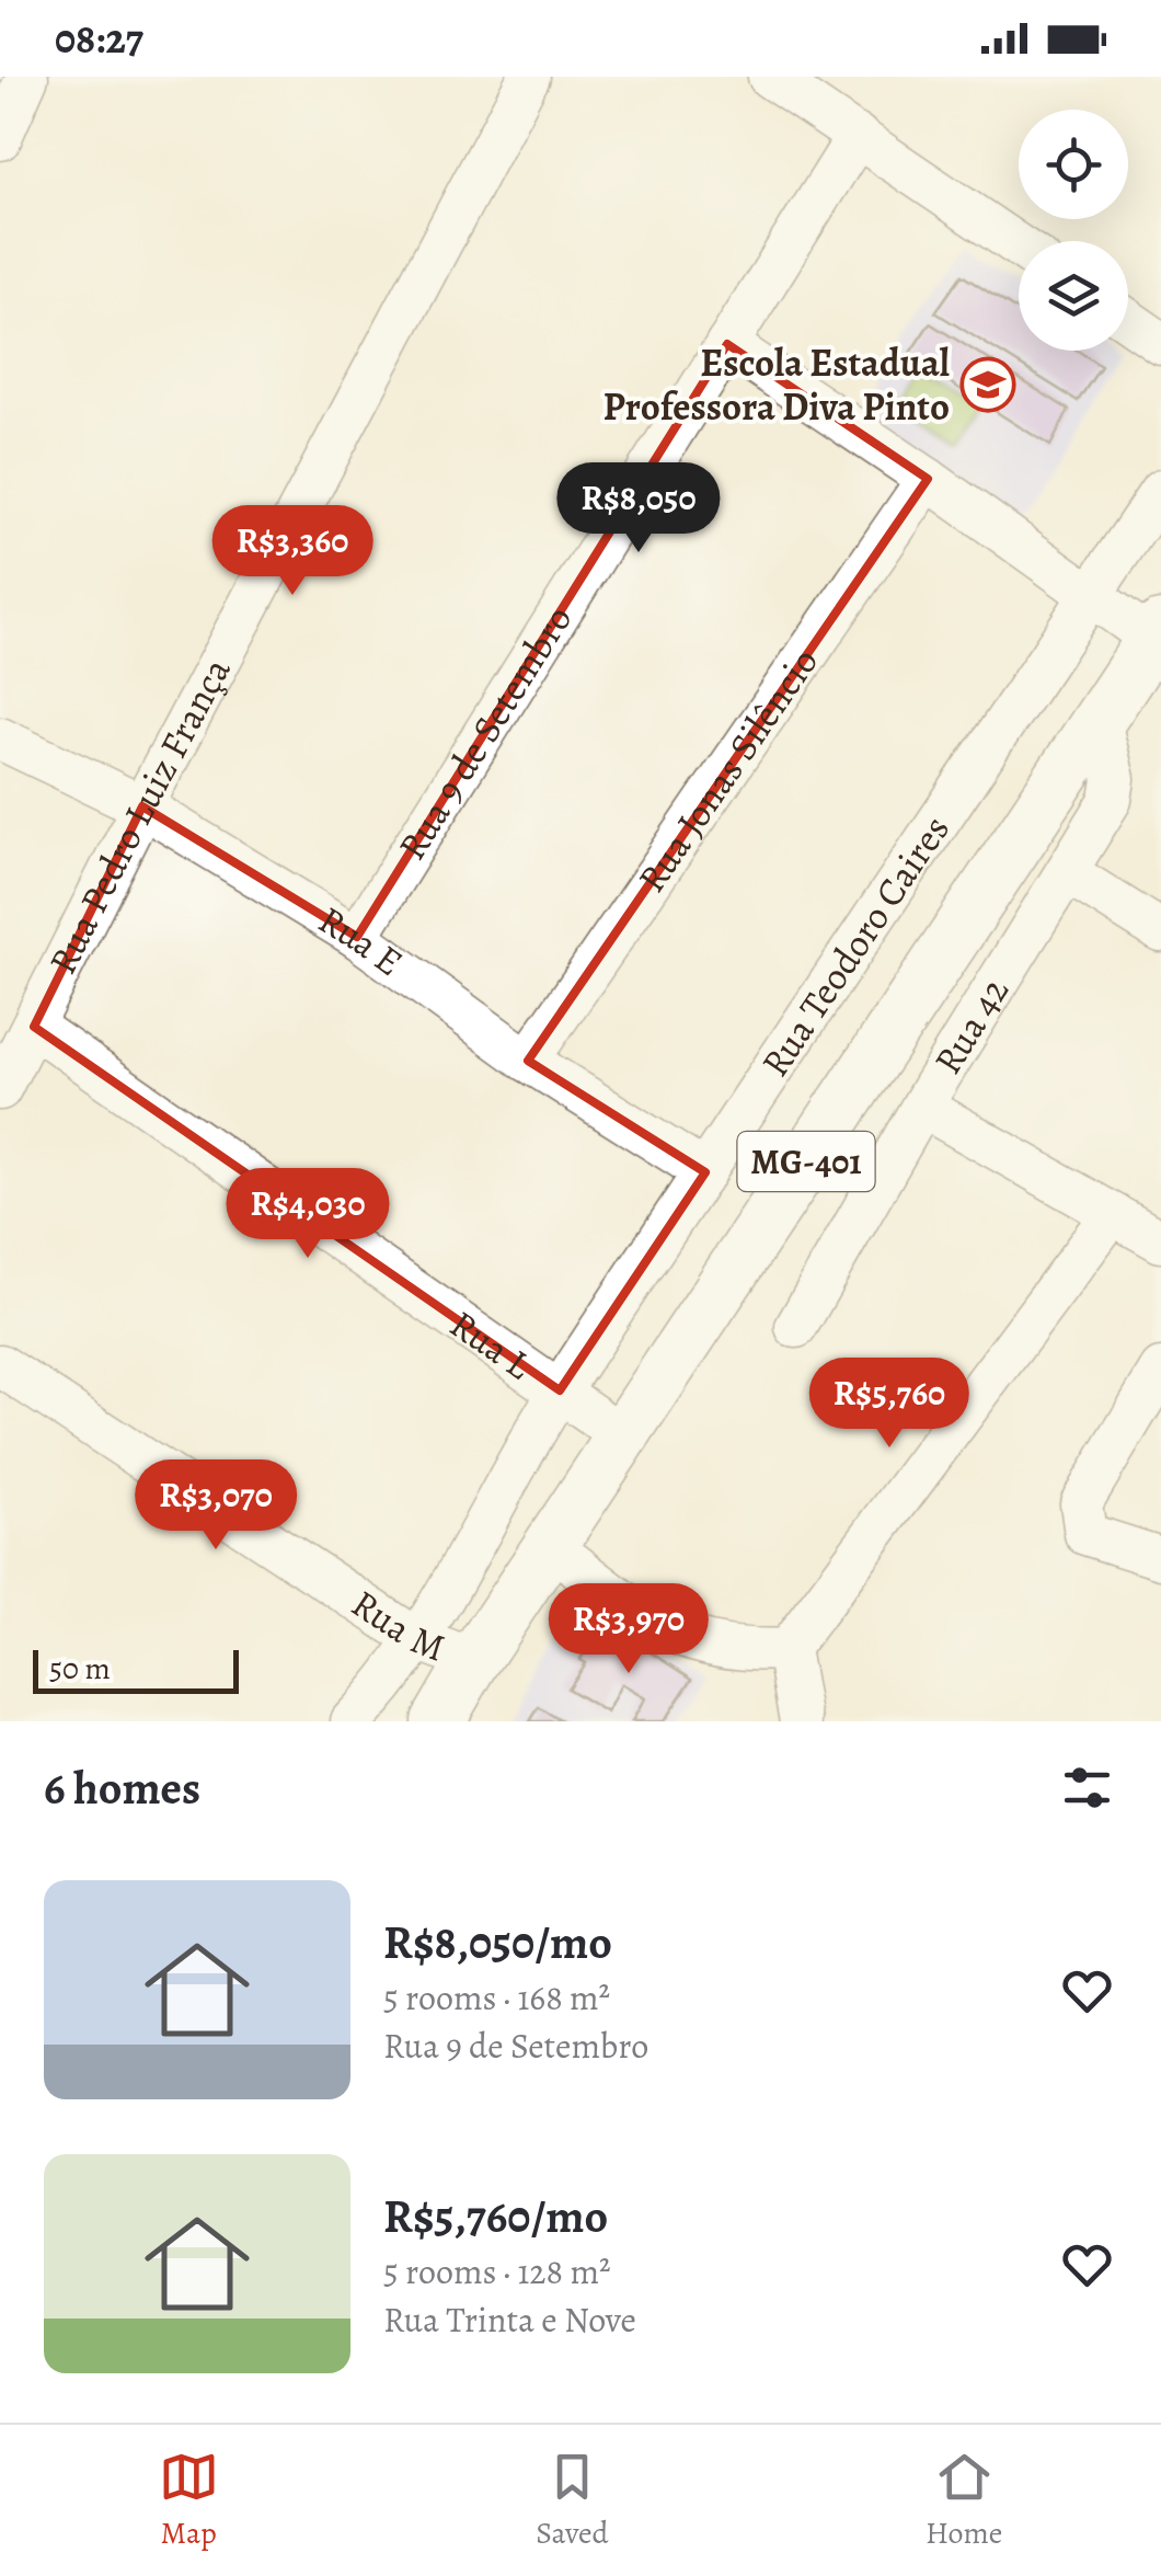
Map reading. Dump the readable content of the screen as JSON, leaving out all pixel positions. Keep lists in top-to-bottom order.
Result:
{
  "streets": {
    "main road": ["MG-401"],
    "street": [
      "Rua 9 de Setembro",
      "Rua Jonas Silêncio",
      "Rua Pedro Luiz França",
      "Rua E",
      "Rua Teodoro Caires",
      "Rua 42",
      "Rua L",
      "Rua M"
    ]
  },
  "crossings": [
    ["Rua 9 de Setembro", "Rua E"],
    ["Rua Jonas Silêncio", "Rua E"],
    ["Rua Pedro Luiz França", "Rua E"],
    ["Rua Pedro Luiz França", "Rua L"],
    ["Rua E", "Rua Teodoro Caires"],
    ["Rua Teodoro Caires", "Rua L"],
    ["Rua Teodoro Caires", "Rua M"],
    ["Rua 42", "MG-401"],
    ["MG-401", "Rua L"],
    ["MG-401", "Rua M"]
  ],
  "places": {
    "school or university": ["Escola Estadual Professora Diva Pinto"]
  },
  "scale_bar": "50 m",
  "page": {
    "status": "08:27",
    "price": [
      "R$8,050",
      "R$3,360",
      "R$4,030",
      "R$5,760",
      "R$3,070",
      "R$3,970"
    ],
    "scale": "50 m",
    "heading": "6 homes",
    "list": [
      {
        "name": "R$8,050/mo",
        "note": "5 rooms · 168 m² · Rua 9 de Setembro"
      },
      {
        "name": "R$5,760/mo",
        "note": "5 rooms · 128 m² · Rua Trinta e Nove"
      }
    ],
    "tabs": ["Map", "Saved", "Home"]
  }
}
